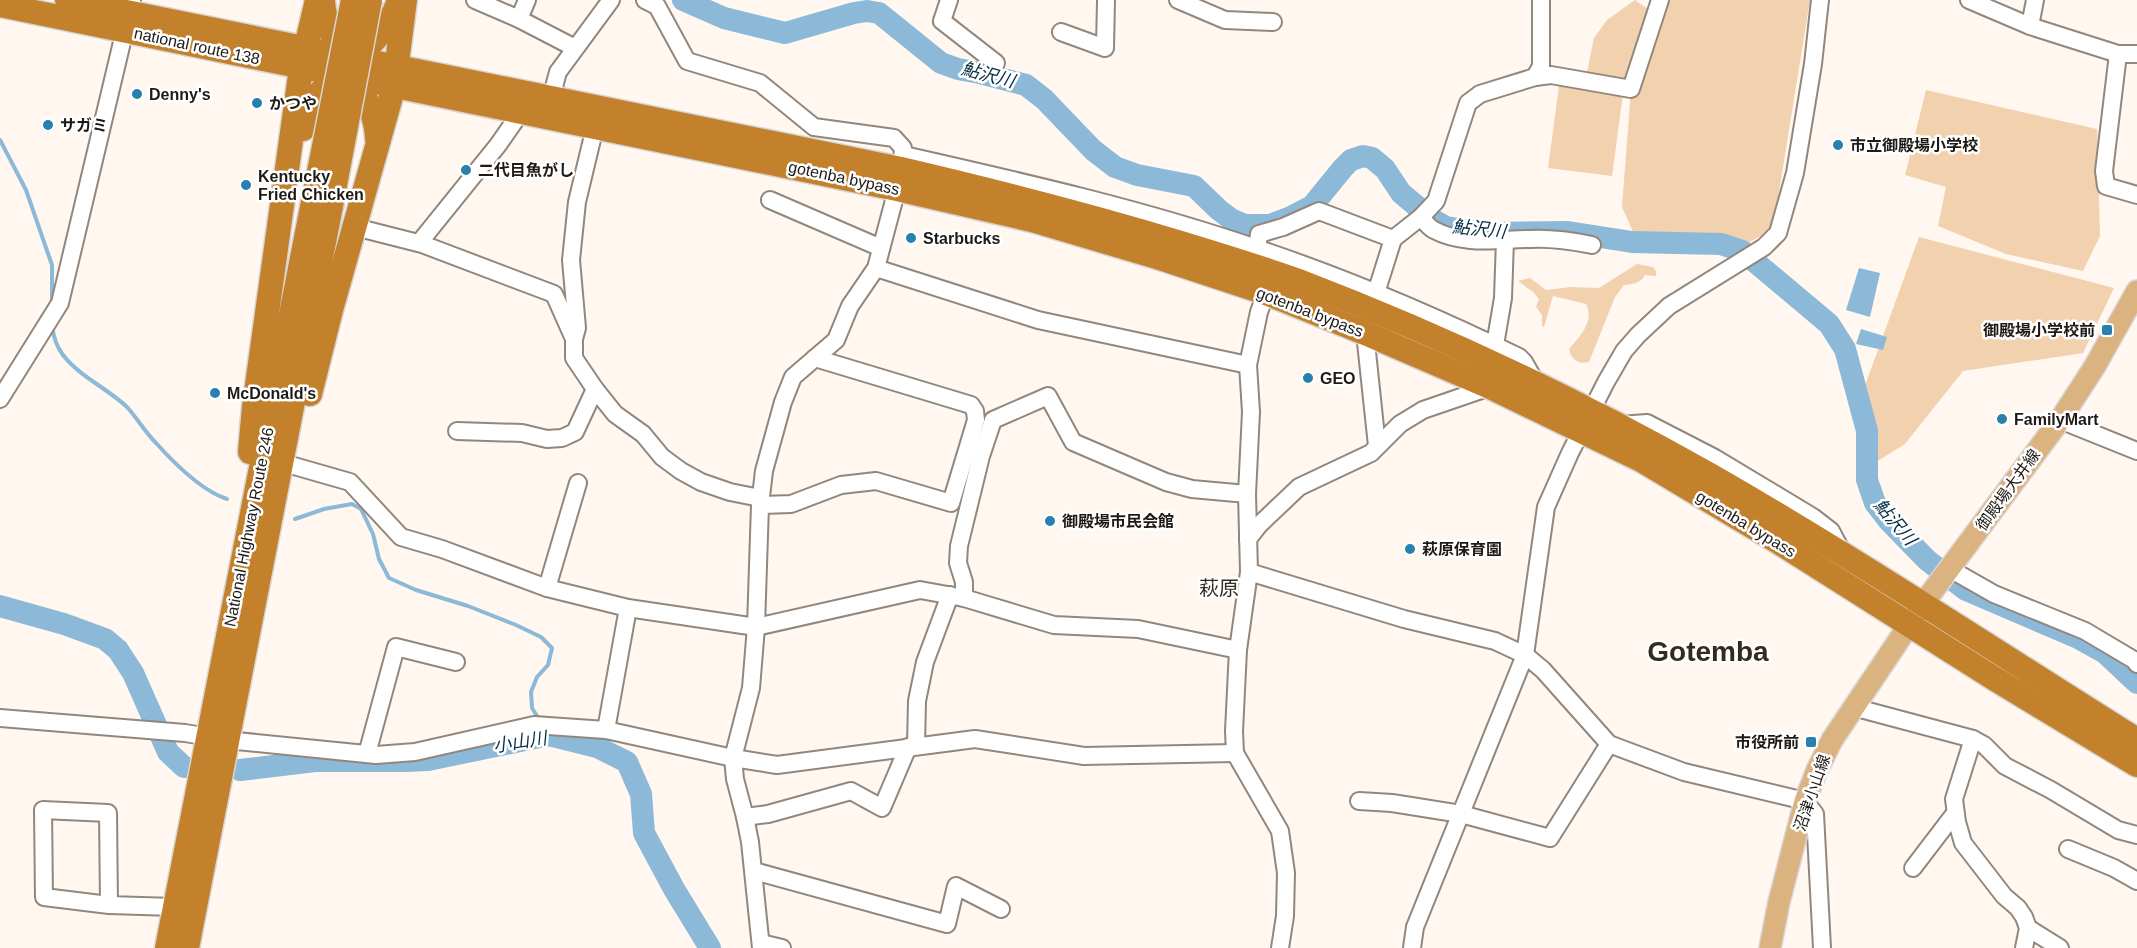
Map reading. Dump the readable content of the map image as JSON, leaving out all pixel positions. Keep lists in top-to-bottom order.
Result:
{
  "streets": {
    "highway": ["national route 138", "gotenba bypass", "National Highway Route 246"],
    "main road": ["御殿場大井線", "沼津小山線"]
  },
  "crossings": [
    ["gotenba bypass", "御殿場大井線"],
    ["gotenba bypass", "沼津小山線"],
    ["御殿場大井線", "沼津小山線"]
  ],
  "districts": ["萩原", "Gotemba"],
  "water": ["鮎沢川", "小山川"],
  "places": {
    "other": [
      "Denny's",
      "かつや",
      "サガミ",
      "市立御殿場小学校",
      "二代目魚がし",
      "Kentucky Fried Chicken",
      "Starbucks",
      "GEO",
      "McDonald's",
      "FamilyMart",
      "御殿場市民会館",
      "萩原保育園"
    ],
    "transit": ["御殿場小学校前", "市役所前"]
  }
}
